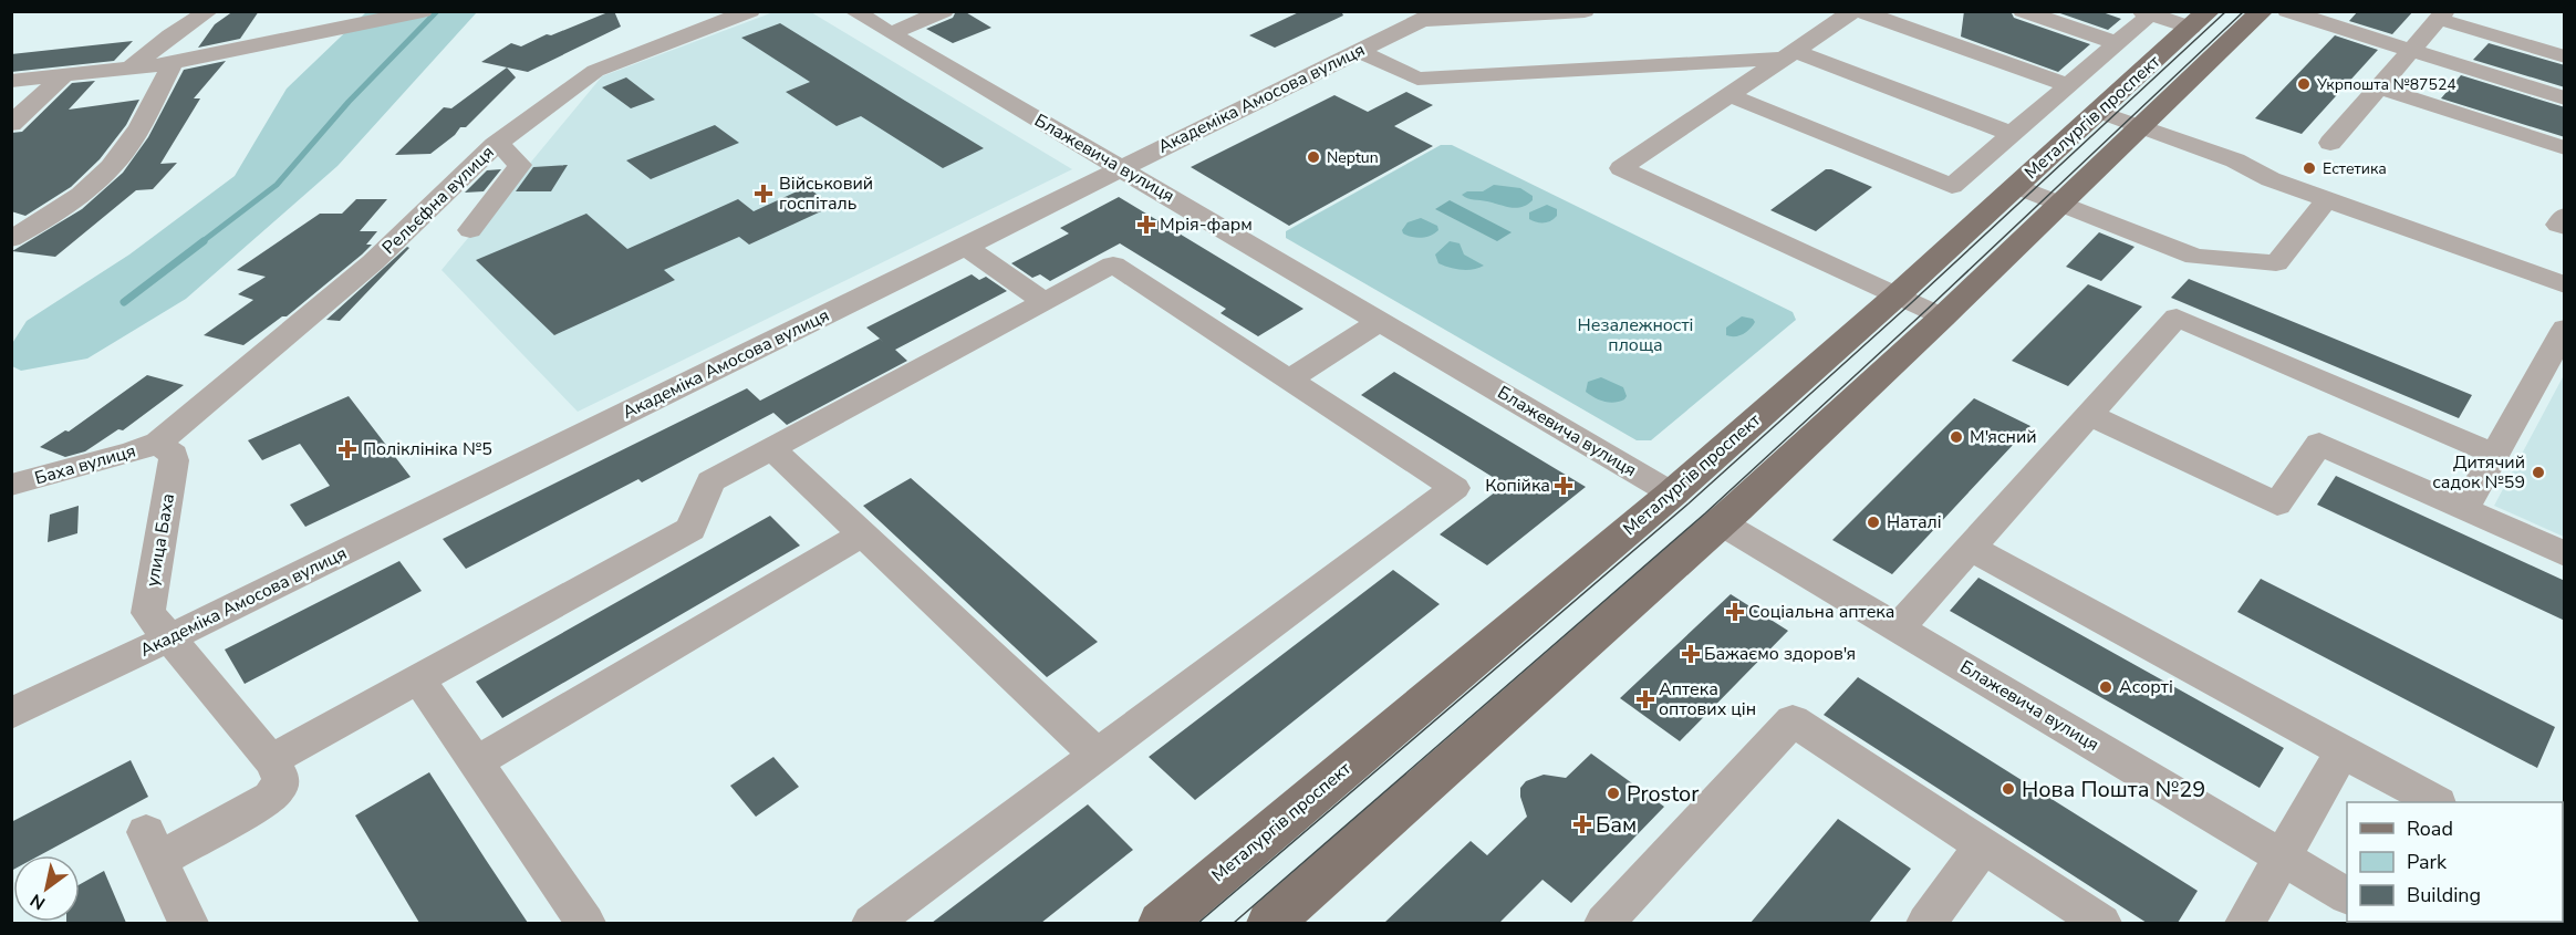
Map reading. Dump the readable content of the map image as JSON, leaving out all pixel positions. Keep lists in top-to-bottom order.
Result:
{
  "streets": {
    "main road": ["Металургів проспект", "Блажевича вулиця"],
    "street": [
      "Академіка Амосова вулиця",
      "Рельєфна вулиця",
      "Баха вулиця",
      "улица Баха"
    ]
  },
  "crossings": [
    ["Академіка Амосова вулиця", "Блажевича вулиця"],
    ["Академіка Амосова вулиця", "улица Баха"],
    ["Металургів проспект", "Блажевича вулиця"],
    ["Рельєфна вулиця", "Баха вулиця"],
    ["Рельєфна вулиця", "улица Баха"],
    ["Баха вулиця", "улица Баха"]
  ],
  "parks": ["Незалежності площа"],
  "places": {
    "other": [
      "Укрпошта №87524",
      "Neptun",
      "Естетика",
      "М'ясний",
      "Дитячий садок №59",
      "Наталі",
      "Асорті",
      "Нова Пошта №29",
      "Prostor"
    ],
    "health": [
      "Військовий госпіталь",
      "Мрія-фарм",
      "Поліклініка №5",
      "Копійка",
      "Соціальна аптека",
      "Бажаємо здоров'я",
      "Аптека оптових цін",
      "Бам"
    ]
  },
  "legend": ["Road", "Park", "Building"],
  "north": "bottom left"
}
